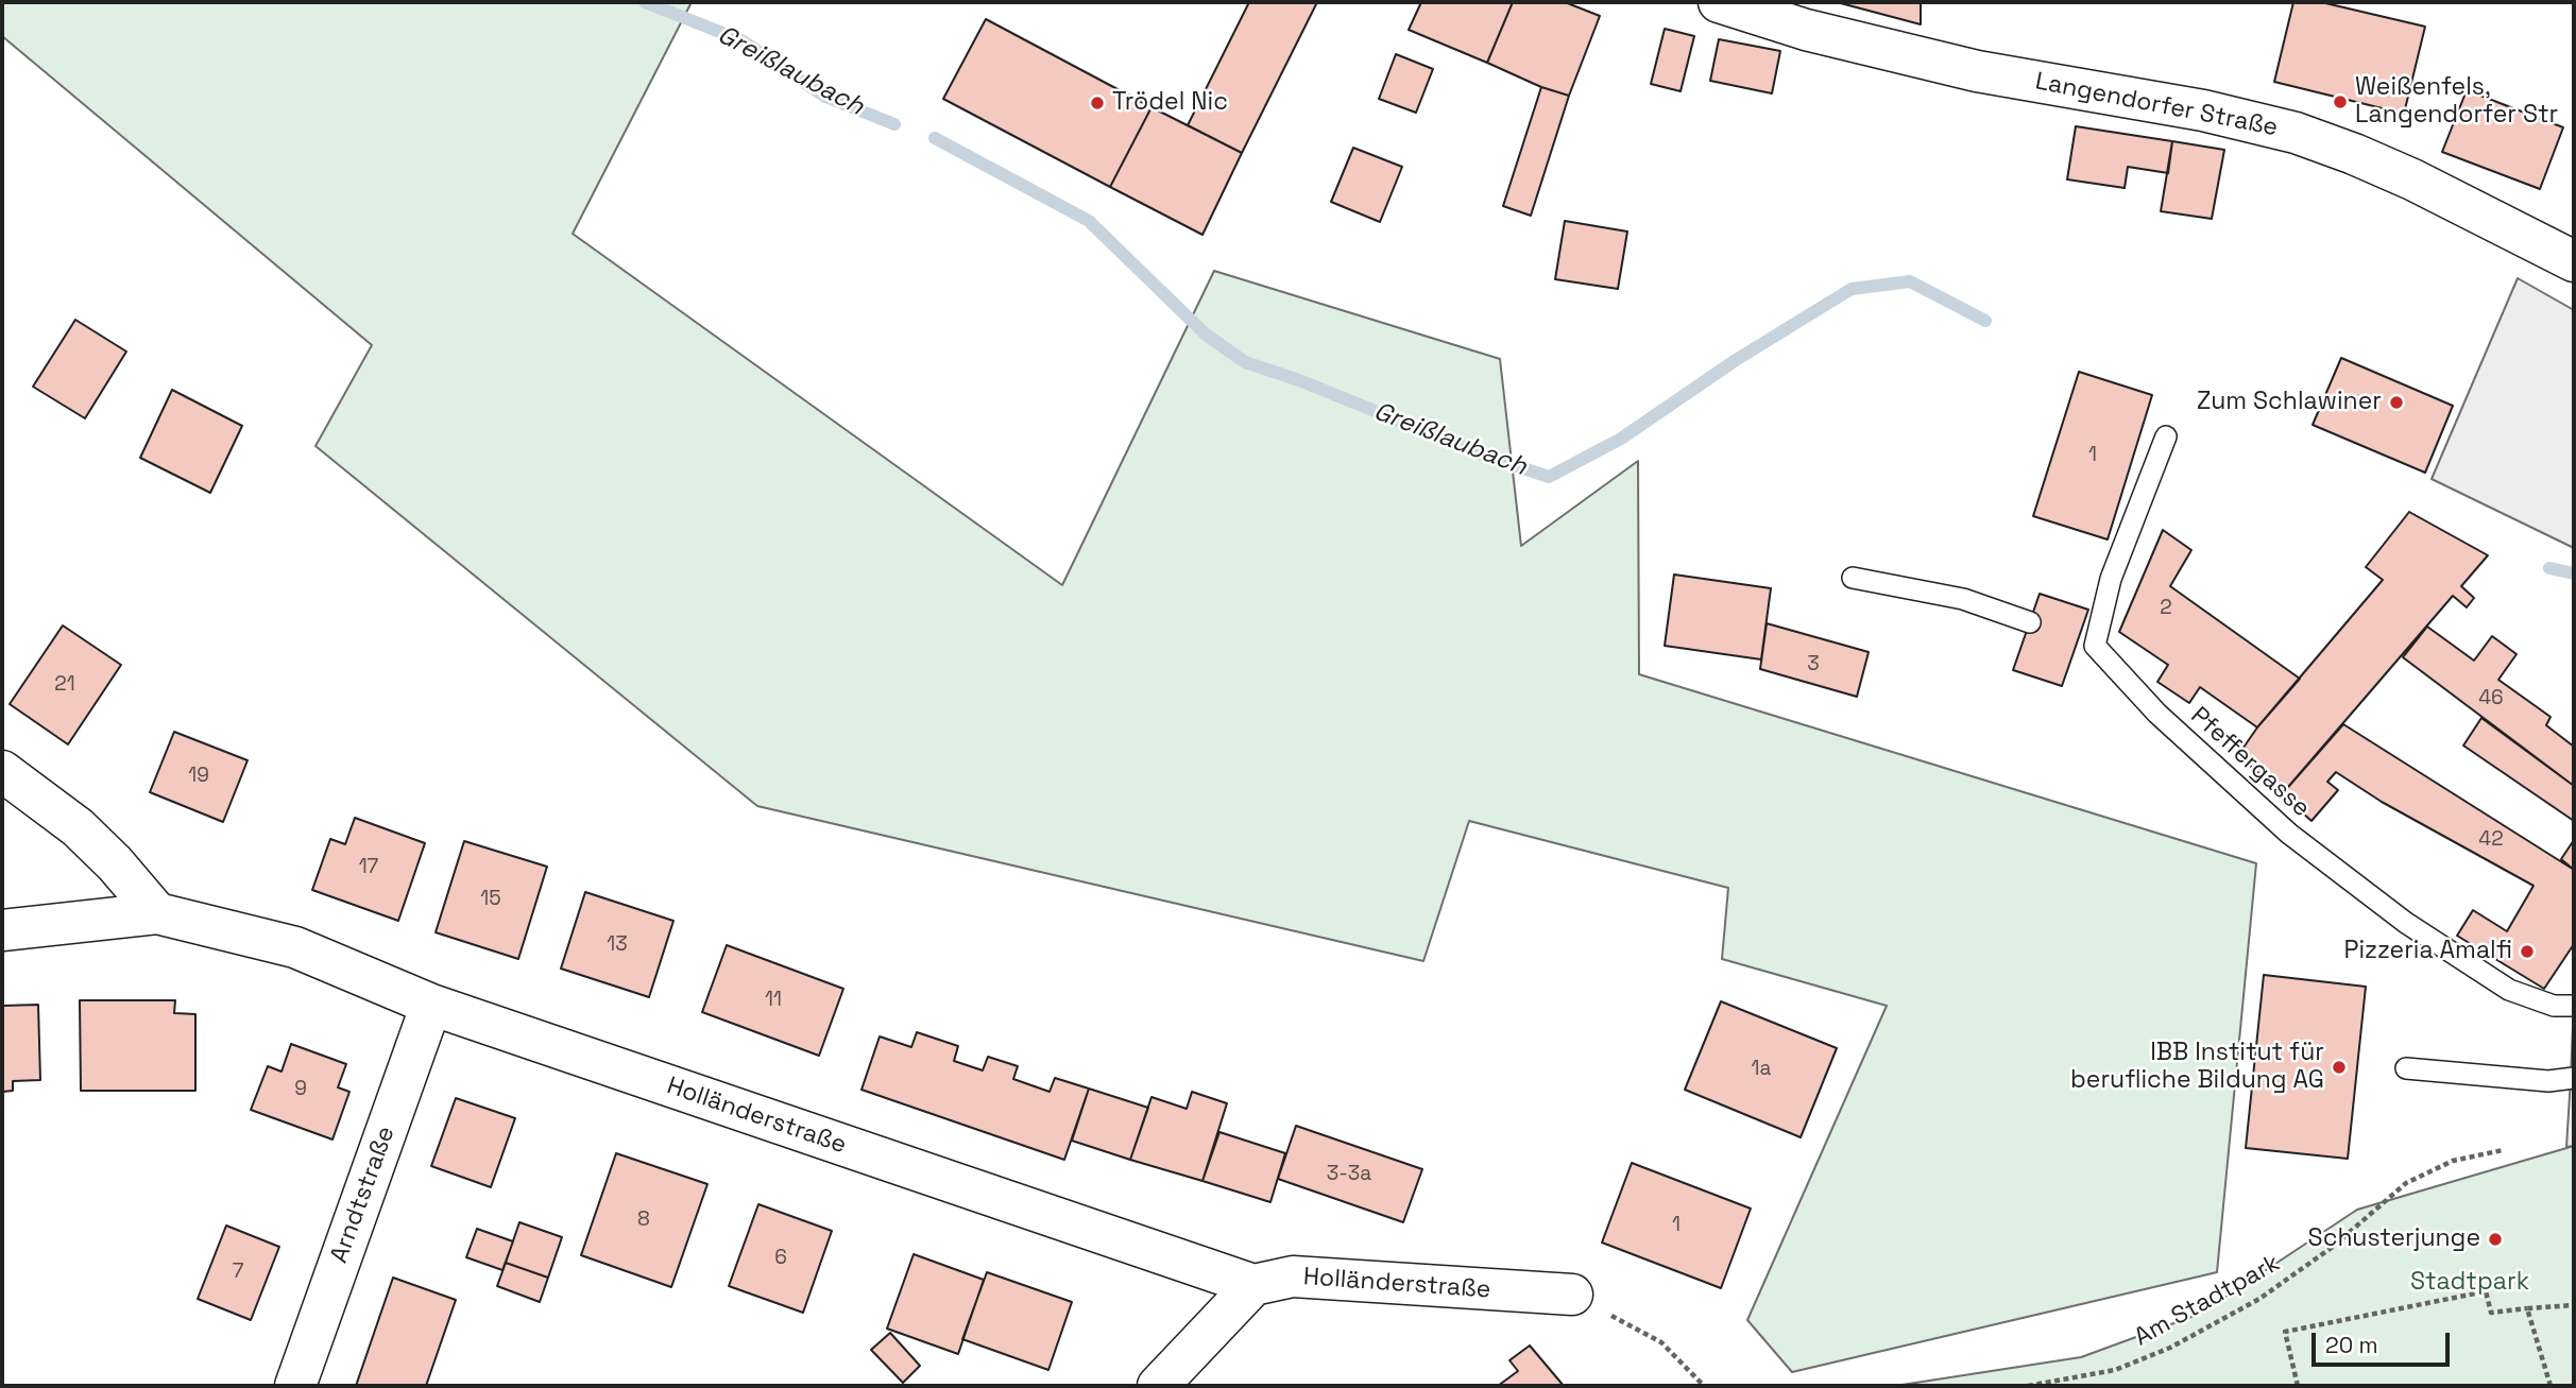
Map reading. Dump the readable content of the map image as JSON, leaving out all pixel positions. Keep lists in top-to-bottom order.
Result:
{
  "streets": {
    "street": ["Langendorfer Straße", "Holländerstraße", "Arndtstraße"],
    "lane": ["Pfeffergasse"],
    "path": ["Am Stadtpark"]
  },
  "crossings": [
    ["Holländerstraße", "Arndtstraße"]
  ],
  "water": ["Greißlaubach"],
  "parks": ["Stadtpark"],
  "places": [
    "Weißenfels, Langendorfer Str",
    "Trödel Nic",
    "Zum Schlawiner",
    "Pizzeria Amalfi",
    "IBB Institut für berufliche Bildung AG",
    "Schusterjunge"
  ],
  "house_numbers": [
    "1",
    "2",
    "3",
    "21",
    "46",
    "19",
    "42",
    "17",
    "15",
    "13",
    "11",
    "1a",
    "9",
    "3-3a",
    "8",
    "1",
    "6",
    "7"
  ],
  "scale_bar": "20 m"
}
